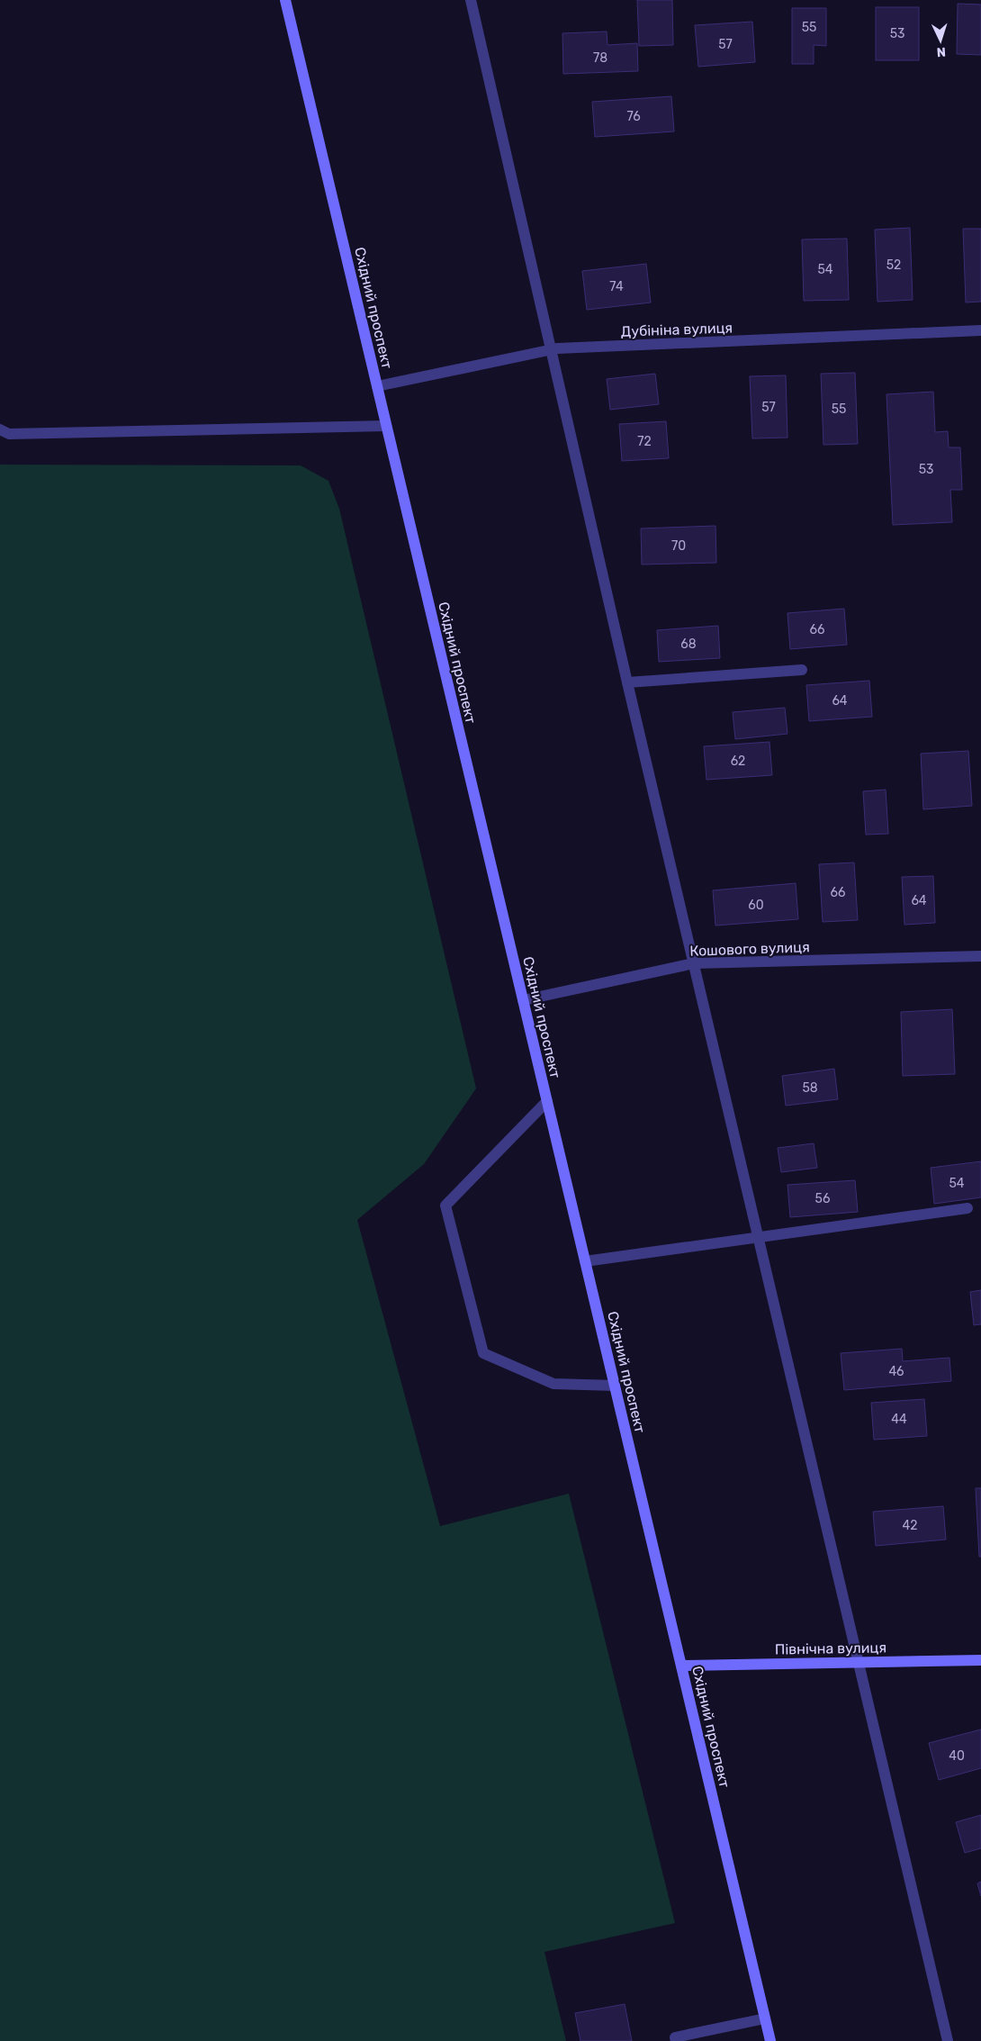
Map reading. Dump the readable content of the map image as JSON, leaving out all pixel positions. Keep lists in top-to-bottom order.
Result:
{
  "streets": {
    "main road": ["Східний проспект", "Північна вулиця"],
    "street": ["Дубініна вулиця", "Кошового вулиця"]
  },
  "crossings": [
    ["Східний проспект", "Дубініна вулиця"],
    ["Східний проспект", "Кошового вулиця"],
    ["Східний проспект", "Північна вулиця"]
  ],
  "house_numbers": [
    "55",
    "53",
    "57",
    "78",
    "76",
    "52",
    "54",
    "74",
    "57",
    "55",
    "72",
    "53",
    "70",
    "66",
    "68",
    "64",
    "62",
    "66",
    "64",
    "60",
    "58",
    "54",
    "56",
    "46",
    "44",
    "42",
    "40"
  ],
  "north": "bottom"
}
